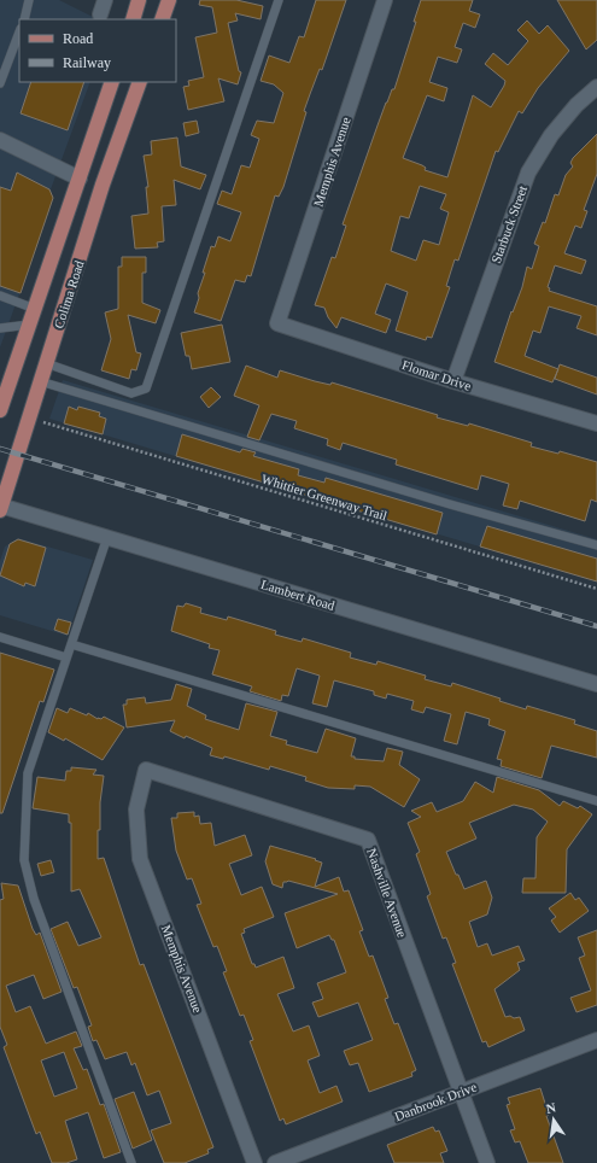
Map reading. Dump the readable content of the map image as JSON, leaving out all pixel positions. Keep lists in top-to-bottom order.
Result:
{
  "streets": {
    "main road": ["Colima Road"],
    "street": [
      "Memphis Avenue",
      "Starbuck Street",
      "Flomar Drive",
      "Lambert Road",
      "Nashville Avenue",
      "Danbrook Drive"
    ],
    "path": ["Whittier Greenway Trail"]
  },
  "crossings": [
    ["Memphis Avenue", "Flomar Drive"],
    ["Memphis Avenue", "Nashville Avenue"],
    ["Starbuck Street", "Flomar Drive"],
    ["Colima Road", "Lambert Road"],
    ["Nashville Avenue", "Danbrook Drive"]
  ],
  "legend": ["Road", "Railway"],
  "north": "top"
}
